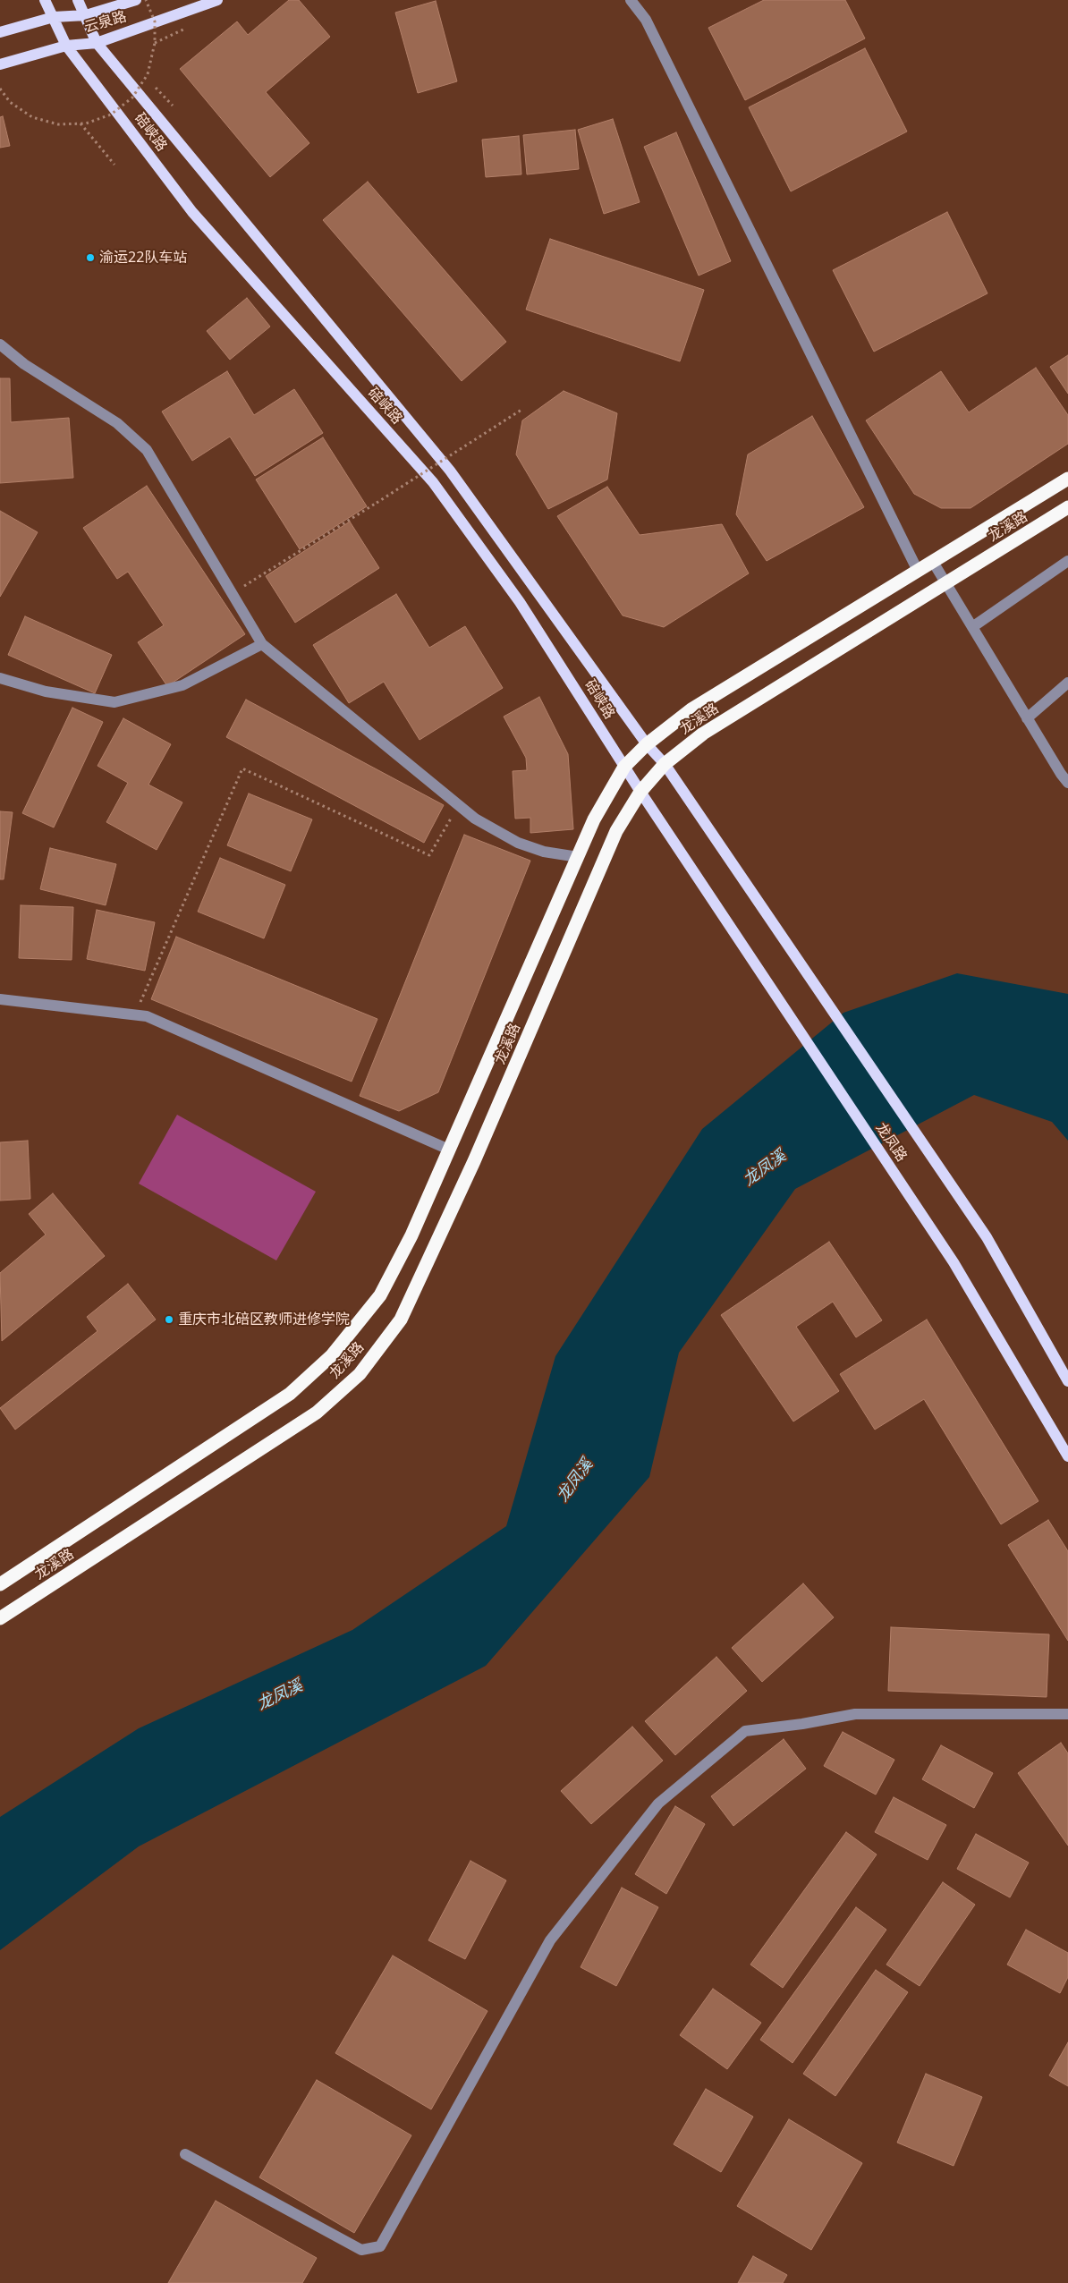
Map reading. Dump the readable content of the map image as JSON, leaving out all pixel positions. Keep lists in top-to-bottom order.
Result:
{
  "streets": {
    "highway": ["龙溪路"],
    "main road": ["云泉路", "碚峡路", "龙凤路"]
  },
  "crossings": [
    ["云泉路", "碚峡路"],
    ["碚峡路", "龙溪路"],
    ["碚峡路", "龙凤路"]
  ],
  "water": ["龙凤溪"],
  "places": ["渝运22队车站", "重庆市北碚区教师进修学院"]
}
